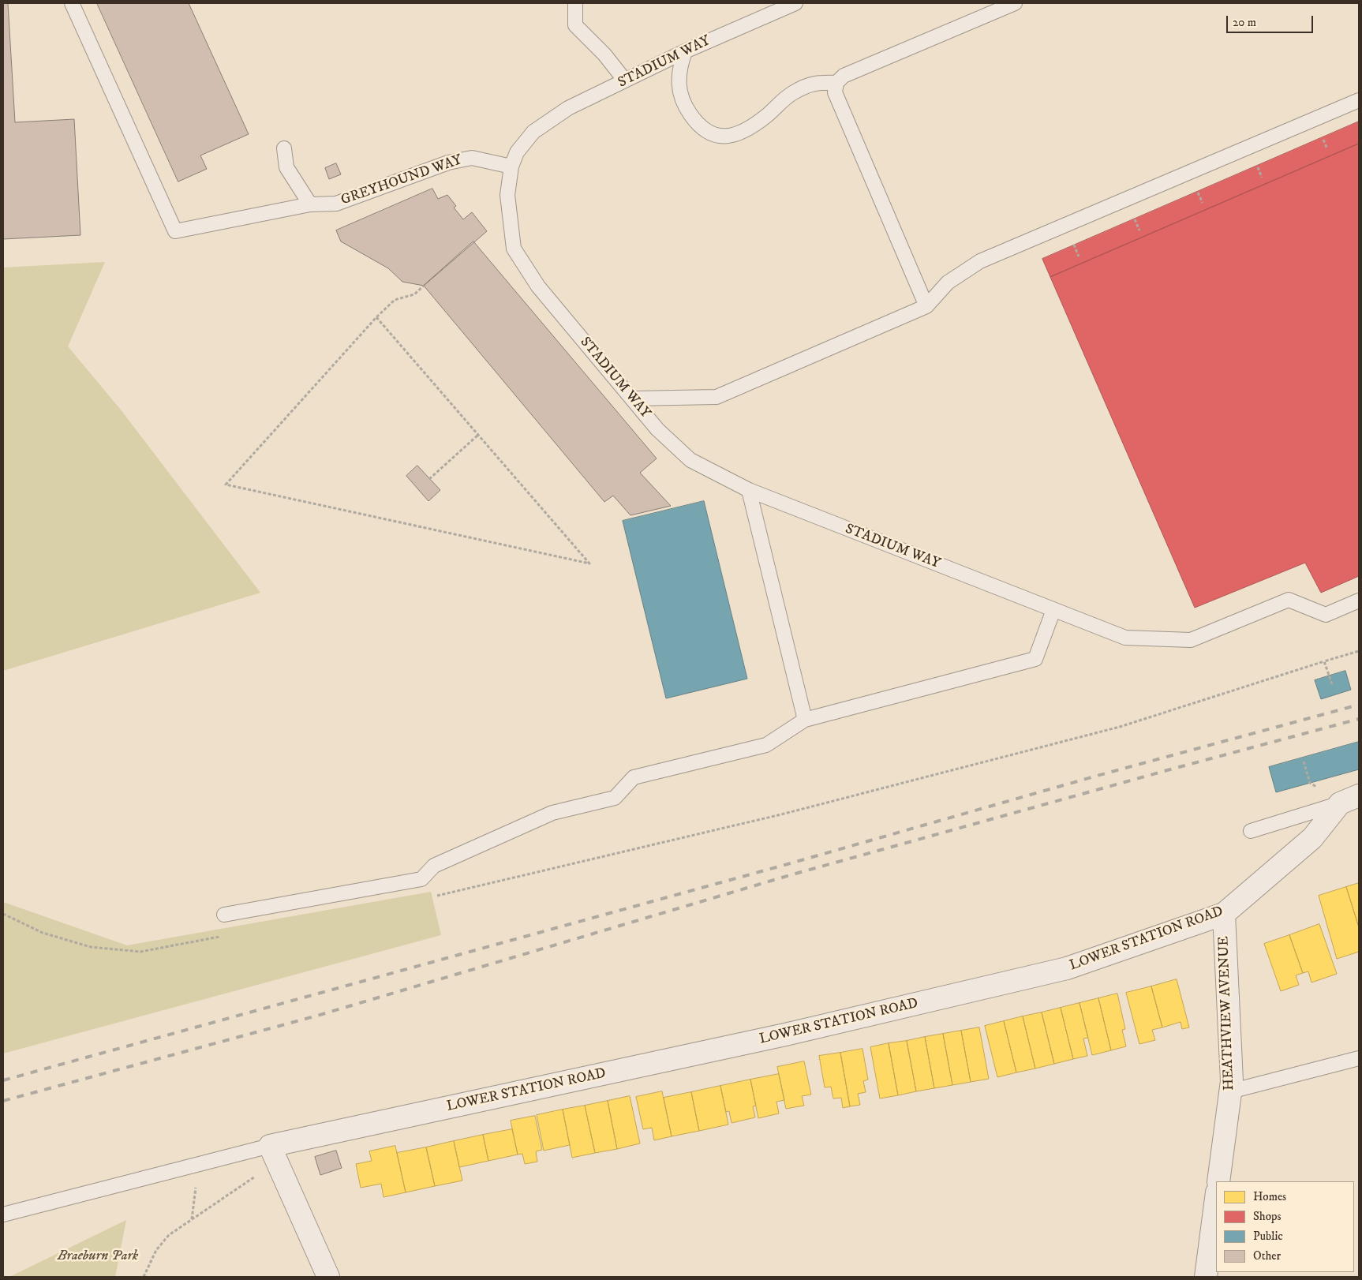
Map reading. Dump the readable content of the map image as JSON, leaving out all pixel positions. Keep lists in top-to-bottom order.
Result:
{
  "streets": {
    "street": ["LOWER STATION ROAD", "HEATHVIEW AVENUE"],
    "lane": ["STADIUM WAY", "GREYHOUND WAY"]
  },
  "crossings": [
    ["STADIUM WAY", "GREYHOUND WAY"],
    ["LOWER STATION ROAD", "HEATHVIEW AVENUE"]
  ],
  "parks": ["Braeburn Park"],
  "legend": [
    "Homes",
    "Shops",
    "Public",
    "Other"
  ],
  "scale_bar": "20 m"
}
